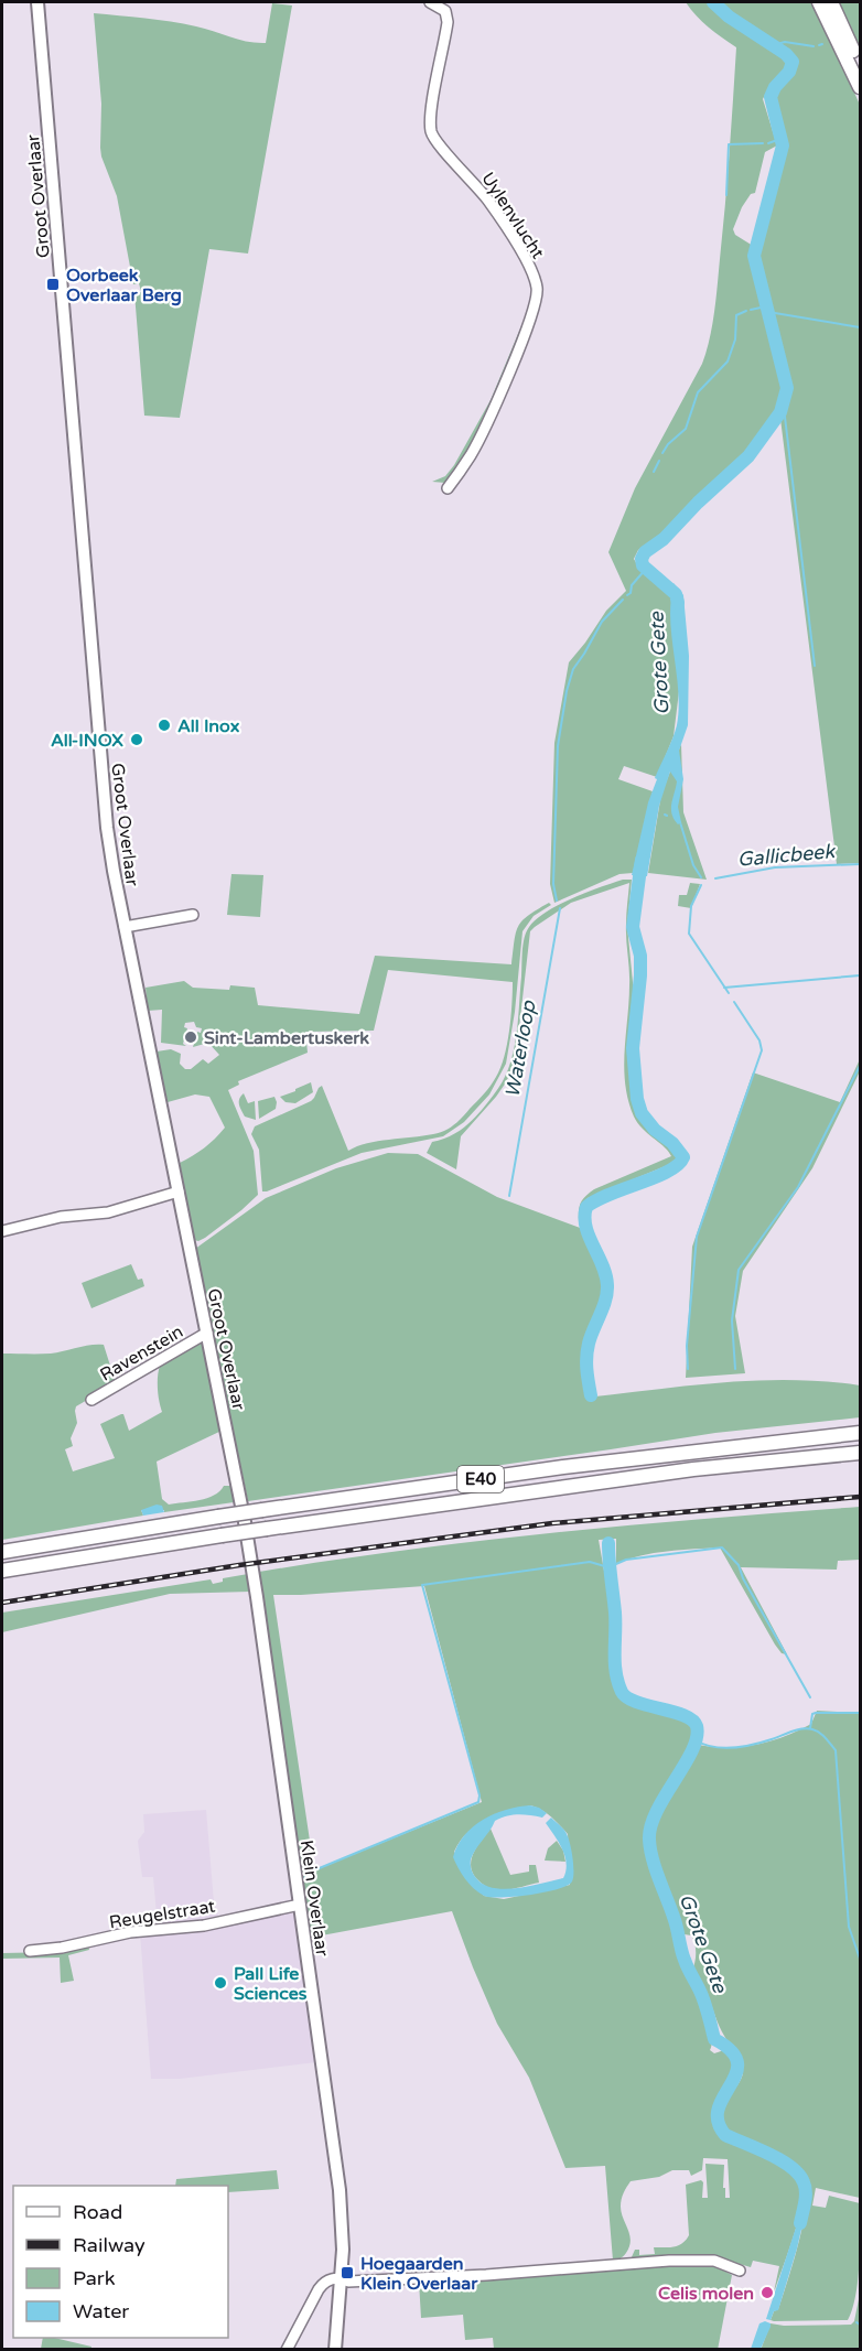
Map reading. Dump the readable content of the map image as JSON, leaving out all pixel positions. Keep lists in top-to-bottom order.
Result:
{
  "streets": {
    "highway": ["E40"],
    "main road": ["Groot Overlaar", "Klein Overlaar"],
    "street": ["Uylenvlucht", "Ravenstein", "Reugelstraat"]
  },
  "crossings": [
    ["Groot Overlaar", "Ravenstein"],
    ["Groot Overlaar", "Klein Overlaar"],
    ["Klein Overlaar", "Reugelstraat"]
  ],
  "water": ["Grote Gete", "Gallicbeek", "Waterloop"],
  "places": {
    "transit": ["Oorbeek Overlaar Berg", "Hoegaarden Klein Overlaar"],
    "other": [
      "All Inox",
      "All-INOX",
      "Sint-Lambertuskerk",
      "Pall Life Sciences",
      "Celis molen"
    ]
  },
  "legend": [
    "Road",
    "Railway",
    "Park",
    "Water"
  ]
}
